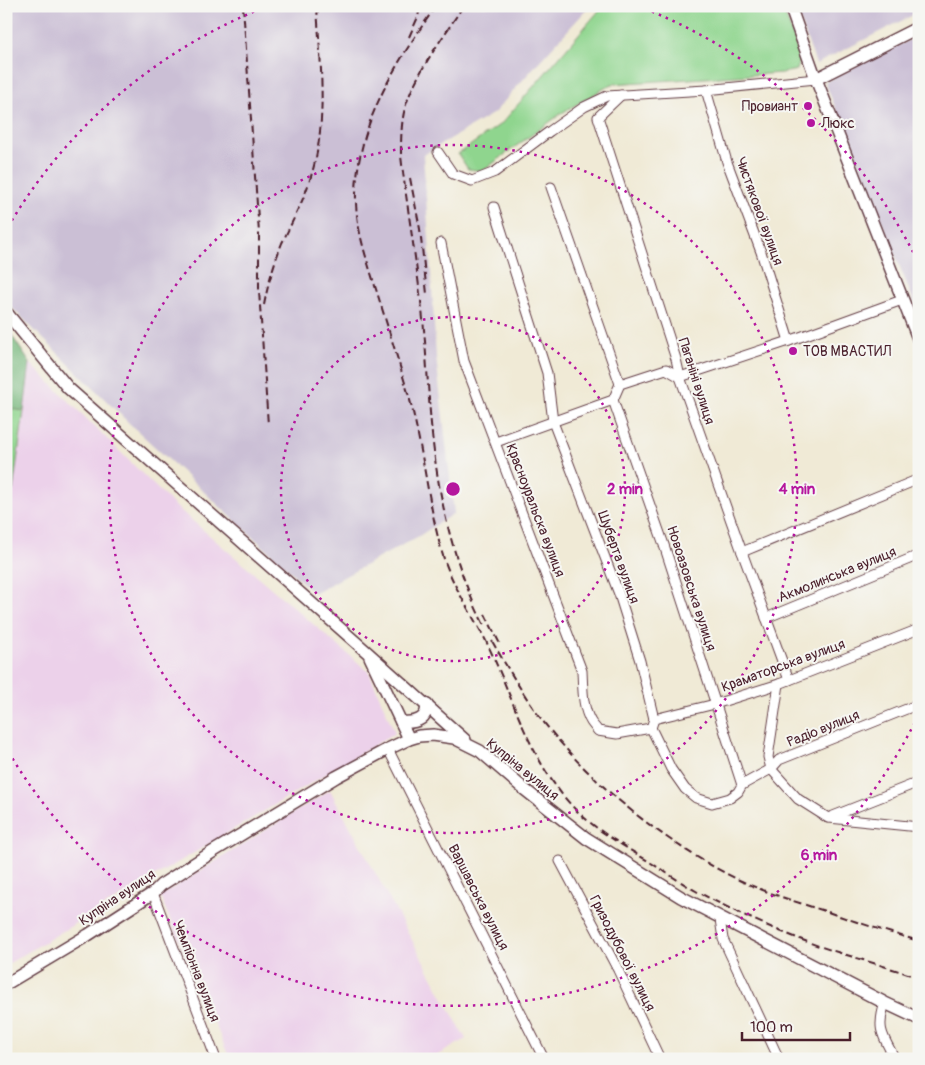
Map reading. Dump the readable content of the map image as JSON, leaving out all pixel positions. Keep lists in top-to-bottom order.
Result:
{
  "streets": {
    "main road": ["Купріна вулиця"],
    "street": [
      "Чистякової вулиця",
      "Паганіні вулиця",
      "Красноуральска вулиця",
      "Шуберта вулиця",
      "Акмолинська вулиця",
      "Новоазовська вулиця",
      "Краматорська вулиця",
      "Радіо вулиця",
      "Варшавська вулиця",
      "Гризодубової вулиця",
      "Чемпіонна вулиця"
    ]
  },
  "crossings": [
    ["Паганіні вулиця", "Акмолинська вулиця"],
    ["Паганіні вулиця", "Краматорська вулиця"],
    ["Красноуральска вулиця", "Шуберта вулиця"],
    ["Красноуральска вулиця", "Краматорська вулиця"],
    ["Шуберта вулиця", "Новоазовська вулиця"],
    ["Шуберта вулиця", "Краматорська вулиця"],
    ["Шуберта вулиця", "Радіо вулиця"],
    ["Новоазовська вулиця", "Краматорська вулиця"],
    ["Новоазовська вулиця", "Радіо вулиця"],
    ["Купріна вулиця", "Варшавська вулиця"],
    ["Купріна вулиця", "Чемпіонна вулиця"]
  ],
  "places": ["Провиант", "Люкс", "ТОВ МВАСТИЛ"],
  "scale_bar": "100 m",
  "rings": ["2 min", "4 min", "6 min"]
}
